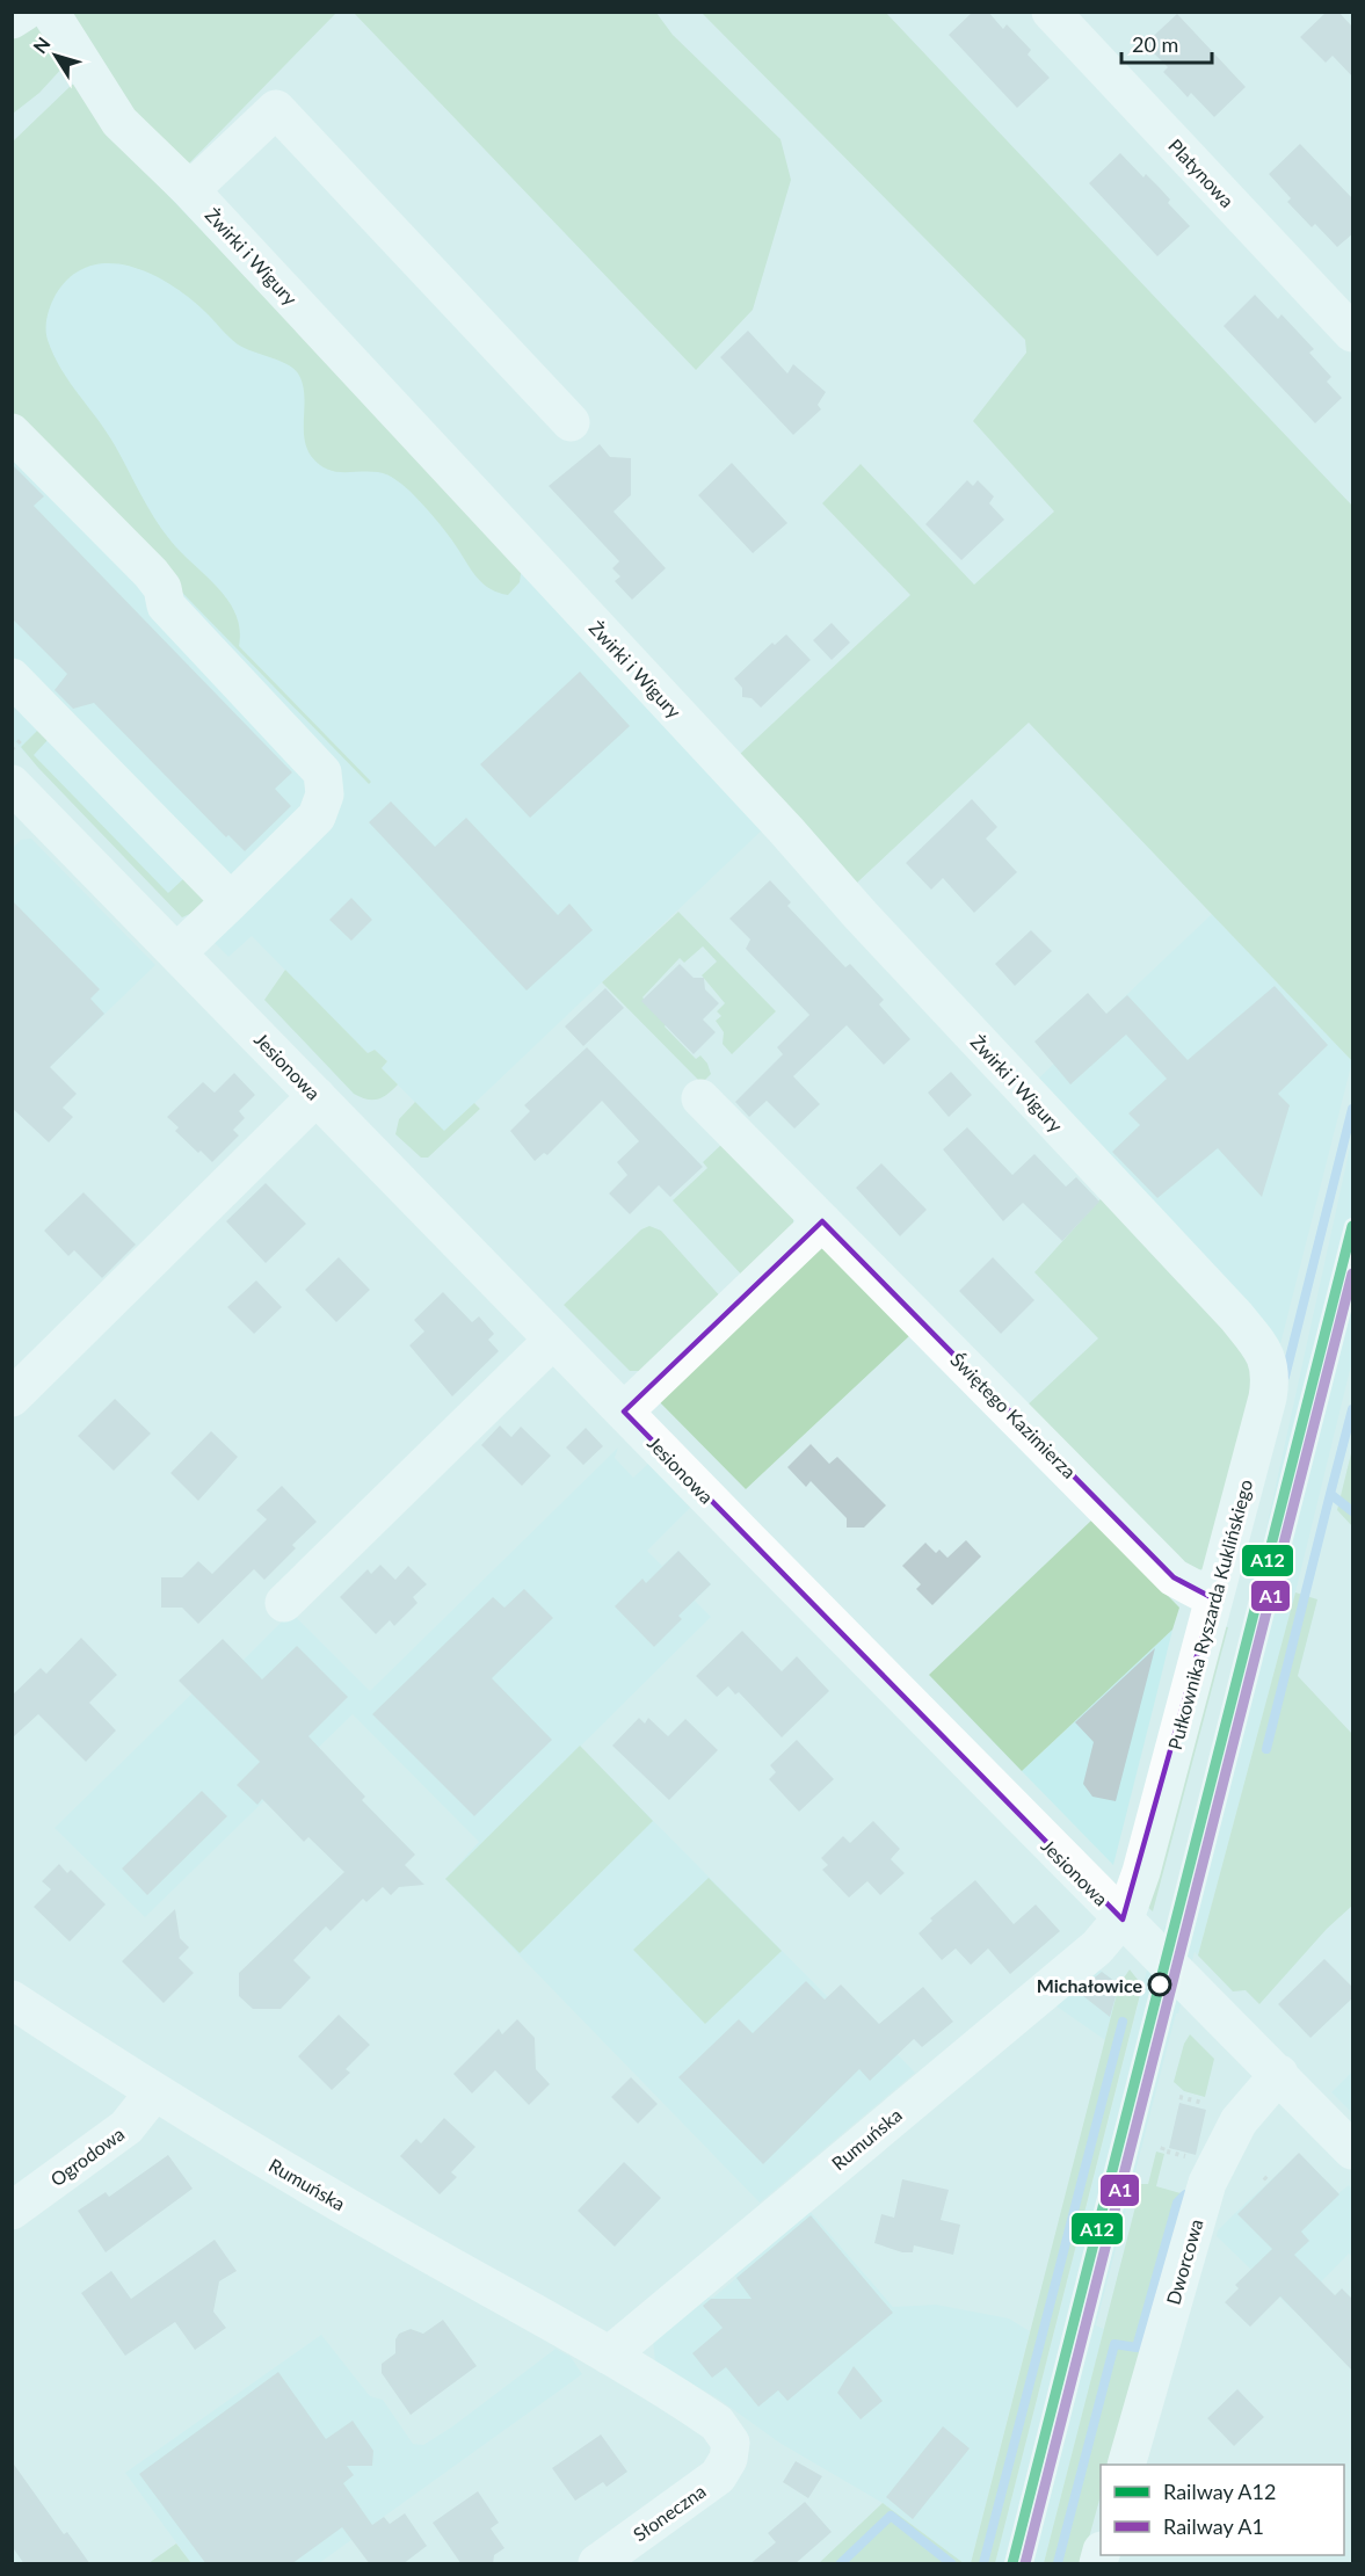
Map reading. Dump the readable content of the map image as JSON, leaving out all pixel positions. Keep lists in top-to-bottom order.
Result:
{
  "streets": {
    "street": [
      "Platynowa",
      "Żwirki i Wigury",
      "Jesionowa",
      "Świętego Kazimierza",
      "Pułkownika Ryszarda Kuklińskiego",
      "Rumuńska",
      "Ogrodowa",
      "Dworcowa",
      "Słoneczna"
    ]
  },
  "crossings": [
    ["Żwirki i Wigury", "Pułkownika Ryszarda Kuklińskiego"],
    ["Jesionowa", "Pułkownika Ryszarda Kuklińskiego"],
    ["Jesionowa", "Rumuńska"],
    ["Jesionowa", "Dworcowa"],
    ["Świętego Kazimierza", "Pułkownika Ryszarda Kuklińskiego"],
    ["Pułkownika Ryszarda Kuklińskiego", "Rumuńska"],
    ["Rumuńska", "Ogrodowa"],
    ["Rumuńska", "Słoneczna"]
  ],
  "places": ["Michałowice"],
  "lines": ["rail line A12", "rail line A1"],
  "legend": ["Railway A12", "Railway A1"],
  "scale_bar": "20 m",
  "north": "top left"
}
